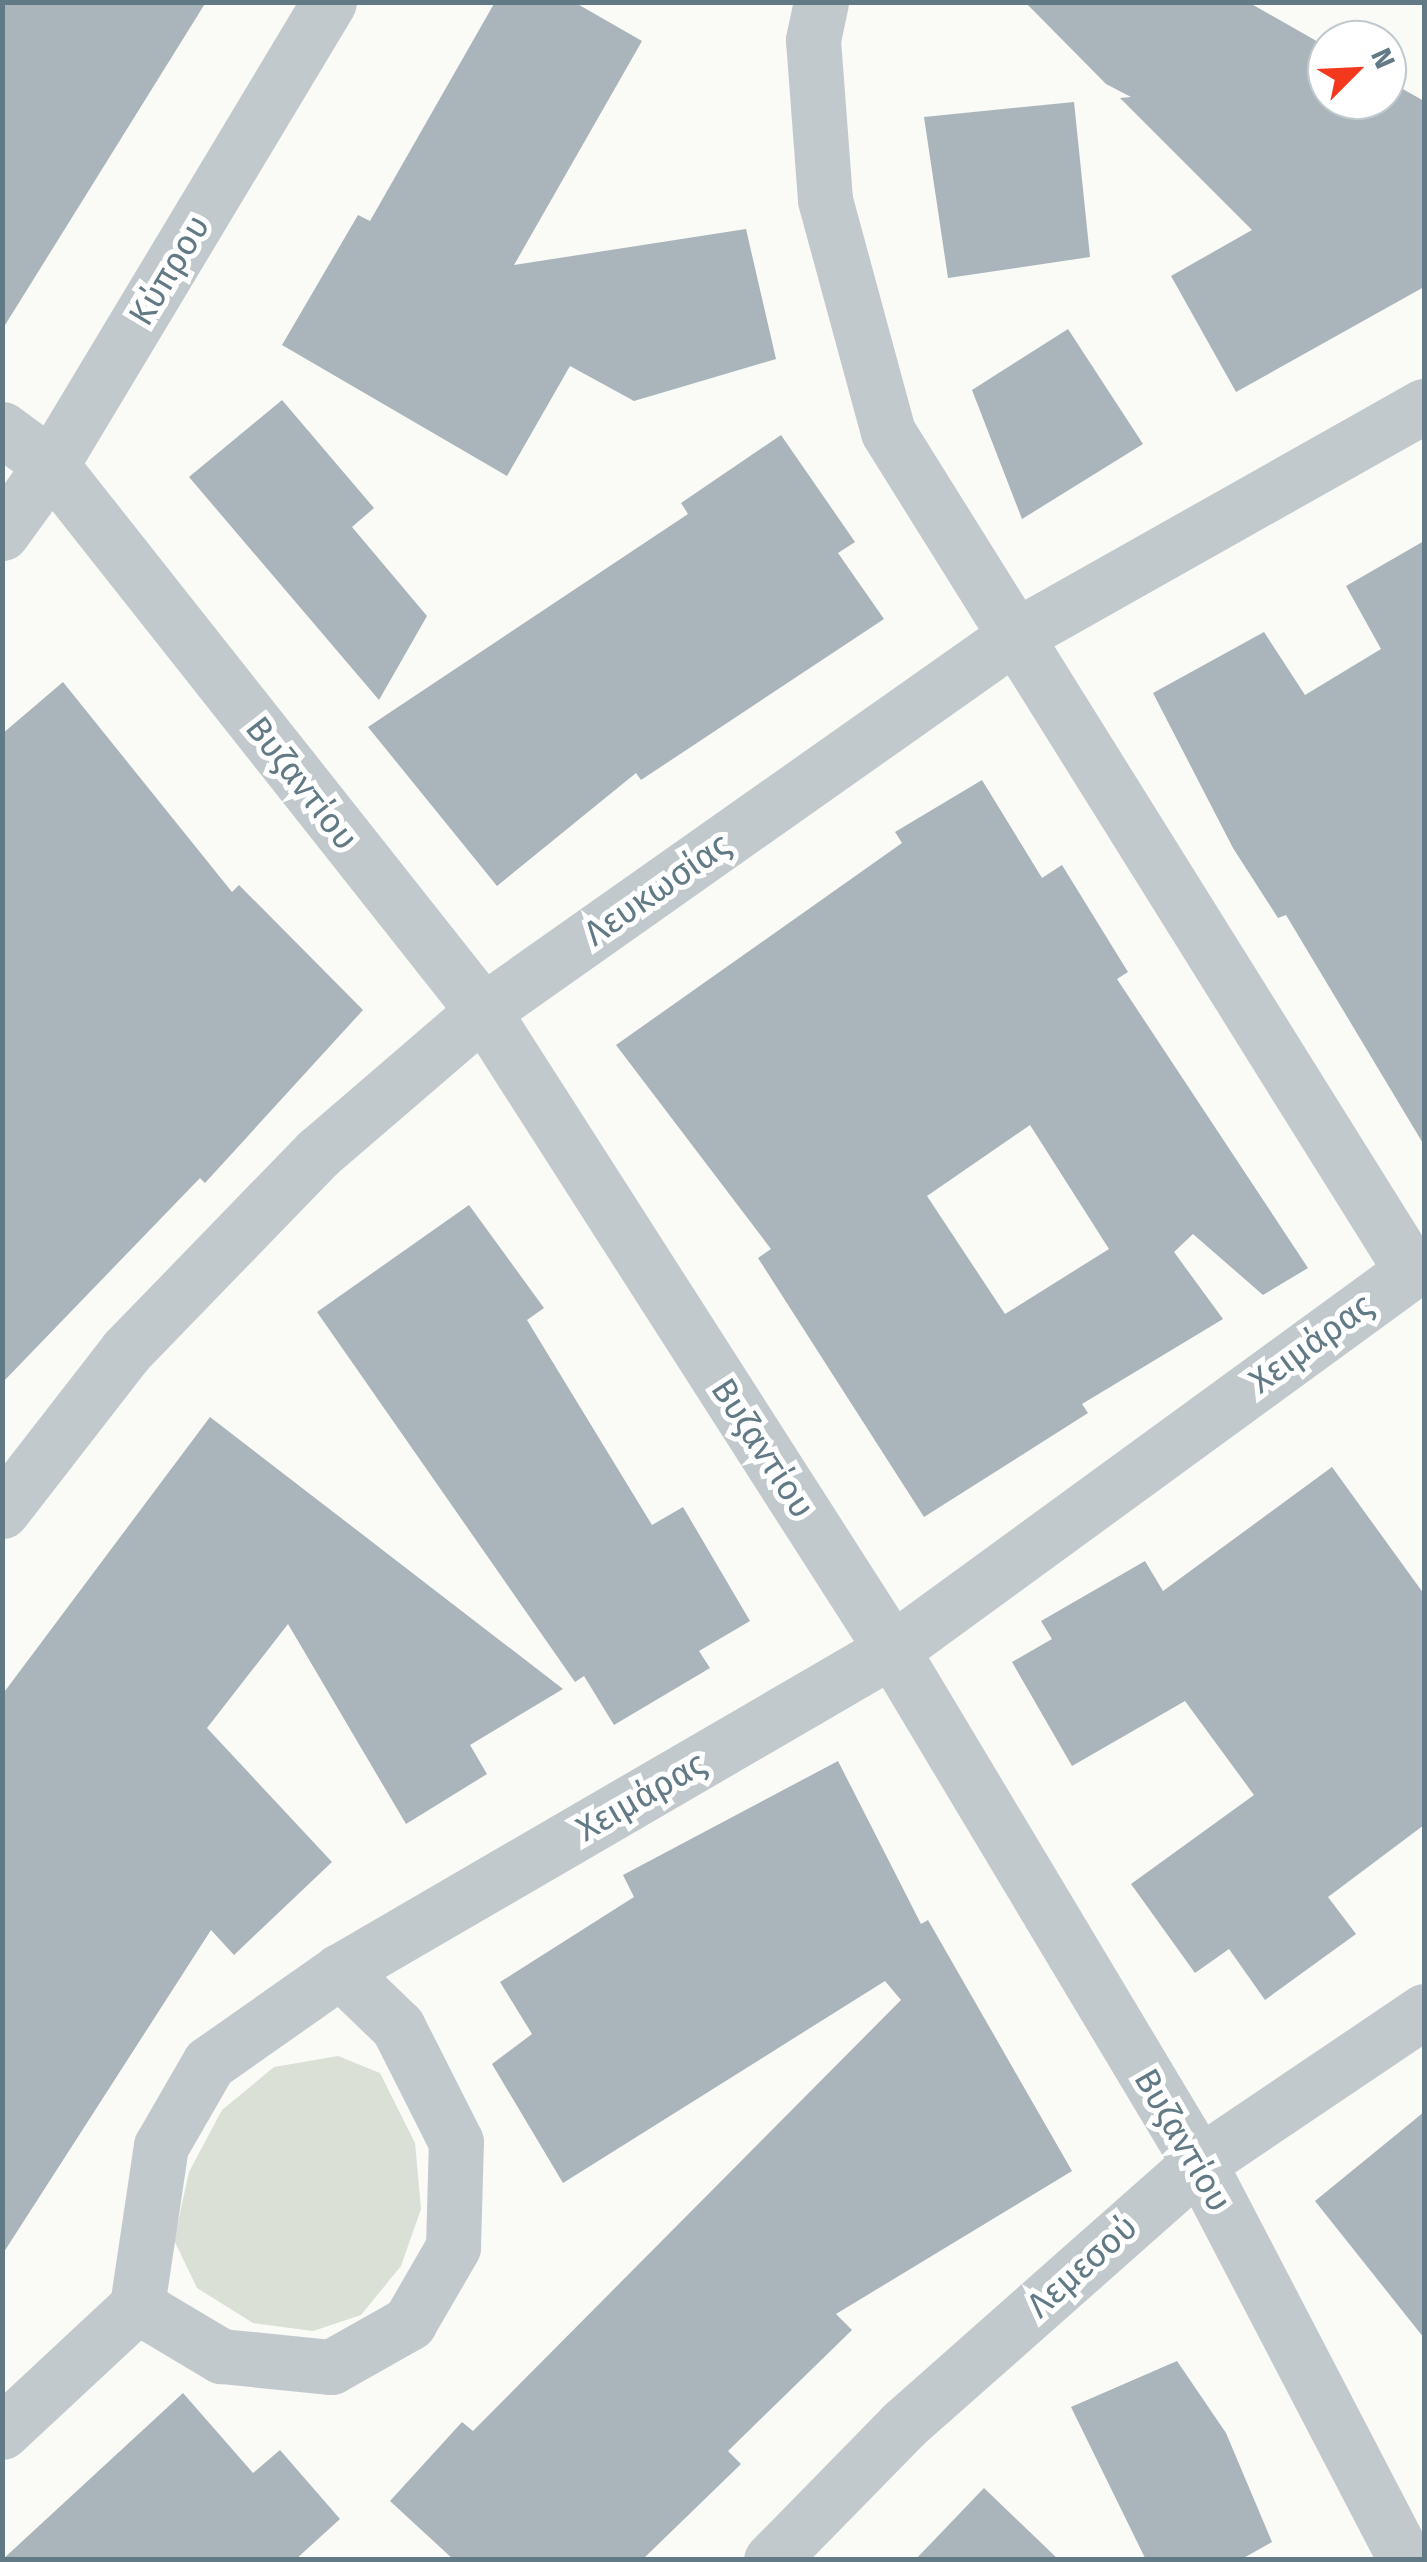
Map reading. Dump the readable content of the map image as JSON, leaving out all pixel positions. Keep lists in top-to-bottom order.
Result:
{
  "streets": {
    "street": [
      "Κύπρου",
      "Βυζαντίου",
      "Λευκωσίας",
      "Χειμάρας",
      "Λεμεσού"
    ]
  },
  "crossings": [
    ["Κύπρου", "Βυζαντίου"],
    ["Βυζαντίου", "Λευκωσίας"],
    ["Βυζαντίου", "Χειμάρας"],
    ["Βυζαντίου", "Λεμεσού"]
  ],
  "north": "top right"
}
